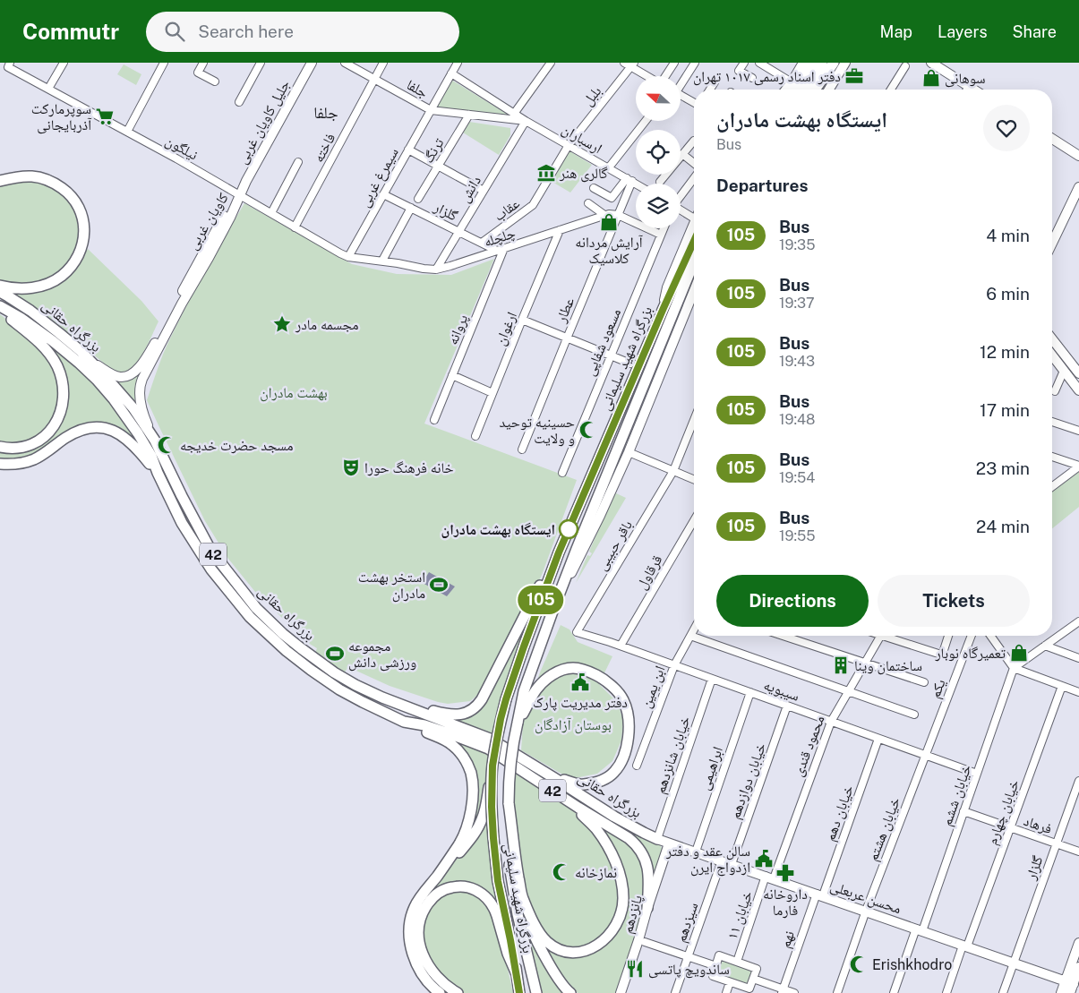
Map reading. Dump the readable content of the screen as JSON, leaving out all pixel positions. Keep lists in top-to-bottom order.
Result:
{
  "streets": {
    "highway": ["بزرگراه حقانی", "بزرگراه شهید سلیمانی", "42"],
    "main road": [
      "جلیل کاویان غربی",
      "کاویان غربی",
      "محسن عربعلی",
      "پانزدهم"
    ],
    "street": [
      "جلفا",
      "بلبل",
      "ارسباران",
      "نیلگون",
      "فاخته",
      "ترنگ",
      "سیمرغ غربی",
      "دانش",
      "عقاب",
      "گلزار",
      "چلچله",
      "عطار",
      "ارغوان",
      "پروانه",
      "مسعود شفاپی",
      "باقر حبیبی",
      "قرقاول",
      "ابن یمین",
      "یکم",
      "سیبویه",
      "محمود قندی",
      "خیابان شانزدهم",
      "ابراهیمی",
      "خیابان دوازدهم",
      "خیابان ششم",
      "خیابان چهارم",
      "خیابان دهم",
      "فرهاد",
      "خیابان هشتم",
      "خیابان ۱۱",
      "سیزدهم",
      "نهم"
    ]
  },
  "crossings": [
    ["جلفا", "ارسباران"],
    ["جلفا", "فاخته"],
    ["جلفا", "سیمرغ غربی"],
    ["بلبل", "ارسباران"],
    ["بلبل", "عقاب"],
    ["جلیل کاویان غربی", "نیلگون"],
    ["جلیل کاویان غربی", "کاویان غربی"],
    ["ارسباران", "ترنگ"],
    ["ارسباران", "سیمرغ غربی"],
    ["ارسباران", "دانش"],
    ["ارسباران", "عقاب"],
    ["ارسباران", "عطار"],
    ["نیلگون", "فاخته"],
    ["نیلگون", "کاویان غربی"],
    ["نیلگون", "چلچله"],
    ["سیمرغ غربی", "گلزار"],
    ["سیمرغ غربی", "چلچله"],
    ["دانش", "گلزار"],
    ["دانش", "چلچله"],
    ["عقاب", "گلزار"],
    ["گلزار", "چلچله"],
    ["گلزار", "پروانه"],
    ["گلزار", "فرهاد"],
    ["گلزار", "محسن عربعلی"],
    ["چلچله", "عطار"],
    ["چلچله", "ارغوان"],
    ["چلچله", "پروانه"],
    ["چلچله", "مسعود شفاپی"],
    ["بزرگراه حقانی", "خیابان شانزدهم"],
    ["بزرگراه حقانی", "محسن عربعلی"],
    ["بزرگراه حقانی", "پانزدهم"],
    ["باقر حبیبی", "سیبویه"],
    ["قرقاول", "سیبویه"],
    ["ابن یمین", "سیبویه"],
    ["یکم", "سیبویه"],
    ["یکم", "خیابان هشتم"],
    ["سیبویه", "محمود قندی"],
    ["سیبویه", "خیابان شانزدهم"],
    ["سیبویه", "ابراهیمی"],
    ["سیبویه", "خیابان دوازدهم"],
    ["سیبویه", "خیابان ششم"],
    ["سیبویه", "خیابان دهم"],
    ["سیبویه", "خیابان هشتم"],
    ["محمود قندی", "محسن عربعلی"],
    ["محمود قندی", "خیابان ۱۱"],
    ["خیابان شانزدهم", "محسن عربعلی"],
    ["ابراهیمی", "محسن عربعلی"],
    ["خیابان دوازدهم", "محسن عربعلی"],
    ["خیابان ششم", "فرهاد"],
    ["خیابان ششم", "محسن عربعلی"],
    ["خیابان چهارم", "فرهاد"],
    ["خیابان چهارم", "محسن عربعلی"],
    ["خیابان دهم", "محسن عربعلی"],
    ["خیابان دهم", "نهم"],
    ["خیابان هشتم", "محسن عربعلی"],
    ["محسن عربعلی", "پانزدهم"],
    ["محسن عربعلی", "خیابان ۱۱"],
    ["محسن عربعلی", "سیزدهم"],
    ["محسن عربعلی", "نهم"]
  ],
  "districts": ["جلفا"],
  "parks": ["بهشت مادران", "بوستان آزادگان"],
  "places": {
    "office": ["دفتر اسناد رسمی ۱۰۱۷ تهران"],
    "shop": ["سوهانى", "آرایش مردانه کلاسیک", "تعمیرگاه نوبار"],
    "supermarket": ["سوپرمارکت آذربایجانی"],
    "museum": ["گالری هنر"],
    "place": ["مجسمه مادر"],
    "mosque": [
      "حسینیه توحید و ولایت",
      "مسجد حضرت خدیجه",
      "نمازخانه",
      "Erishkhodro"
    ],
    "theatre": ["خانه فرهنگ حورا"],
    "other": ["ایستگاه بهشت مادران"],
    "sports": ["استخر بهشت مادران", "مجموعه ورزشی دانش"],
    "building": ["ساختمان وینا"],
    "public building": ["دفتر مدیریت پارک", "سالن عقد و دفتر ازدواج ایرن"],
    "pharmacy": ["داروخانه فارما"],
    "restaurant": ["ساندویچ پاتسی"]
  },
  "lines": ["bus line 105"],
  "north": "left",
  "page": {
    "header": "Commutr",
    "search": "Search here",
    "nav": ["Map", "Layers", "Share"],
    "on_map": "105",
    "heading": [
      ["ایستگاه بهشت مادران", "Bus"],
      "Departures"
    ],
    "list": [
      {
        "mark": "105",
        "name": "Bus",
        "note": "19:35",
        "value": "4 min"
      },
      {
        "mark": "105",
        "name": "Bus",
        "note": "19:37",
        "value": "6 min"
      },
      {
        "mark": "105",
        "name": "Bus",
        "note": "19:43",
        "value": "12 min"
      },
      {
        "mark": "105",
        "name": "Bus",
        "note": "19:48",
        "value": "17 min"
      },
      {
        "mark": "105",
        "name": "Bus",
        "note": "19:54",
        "value": "23 min"
      },
      {
        "mark": "105",
        "name": "Bus",
        "note": "19:55",
        "value": "24 min"
      }
    ],
    "buttons": ["Directions", "Tickets"]
  }
}
